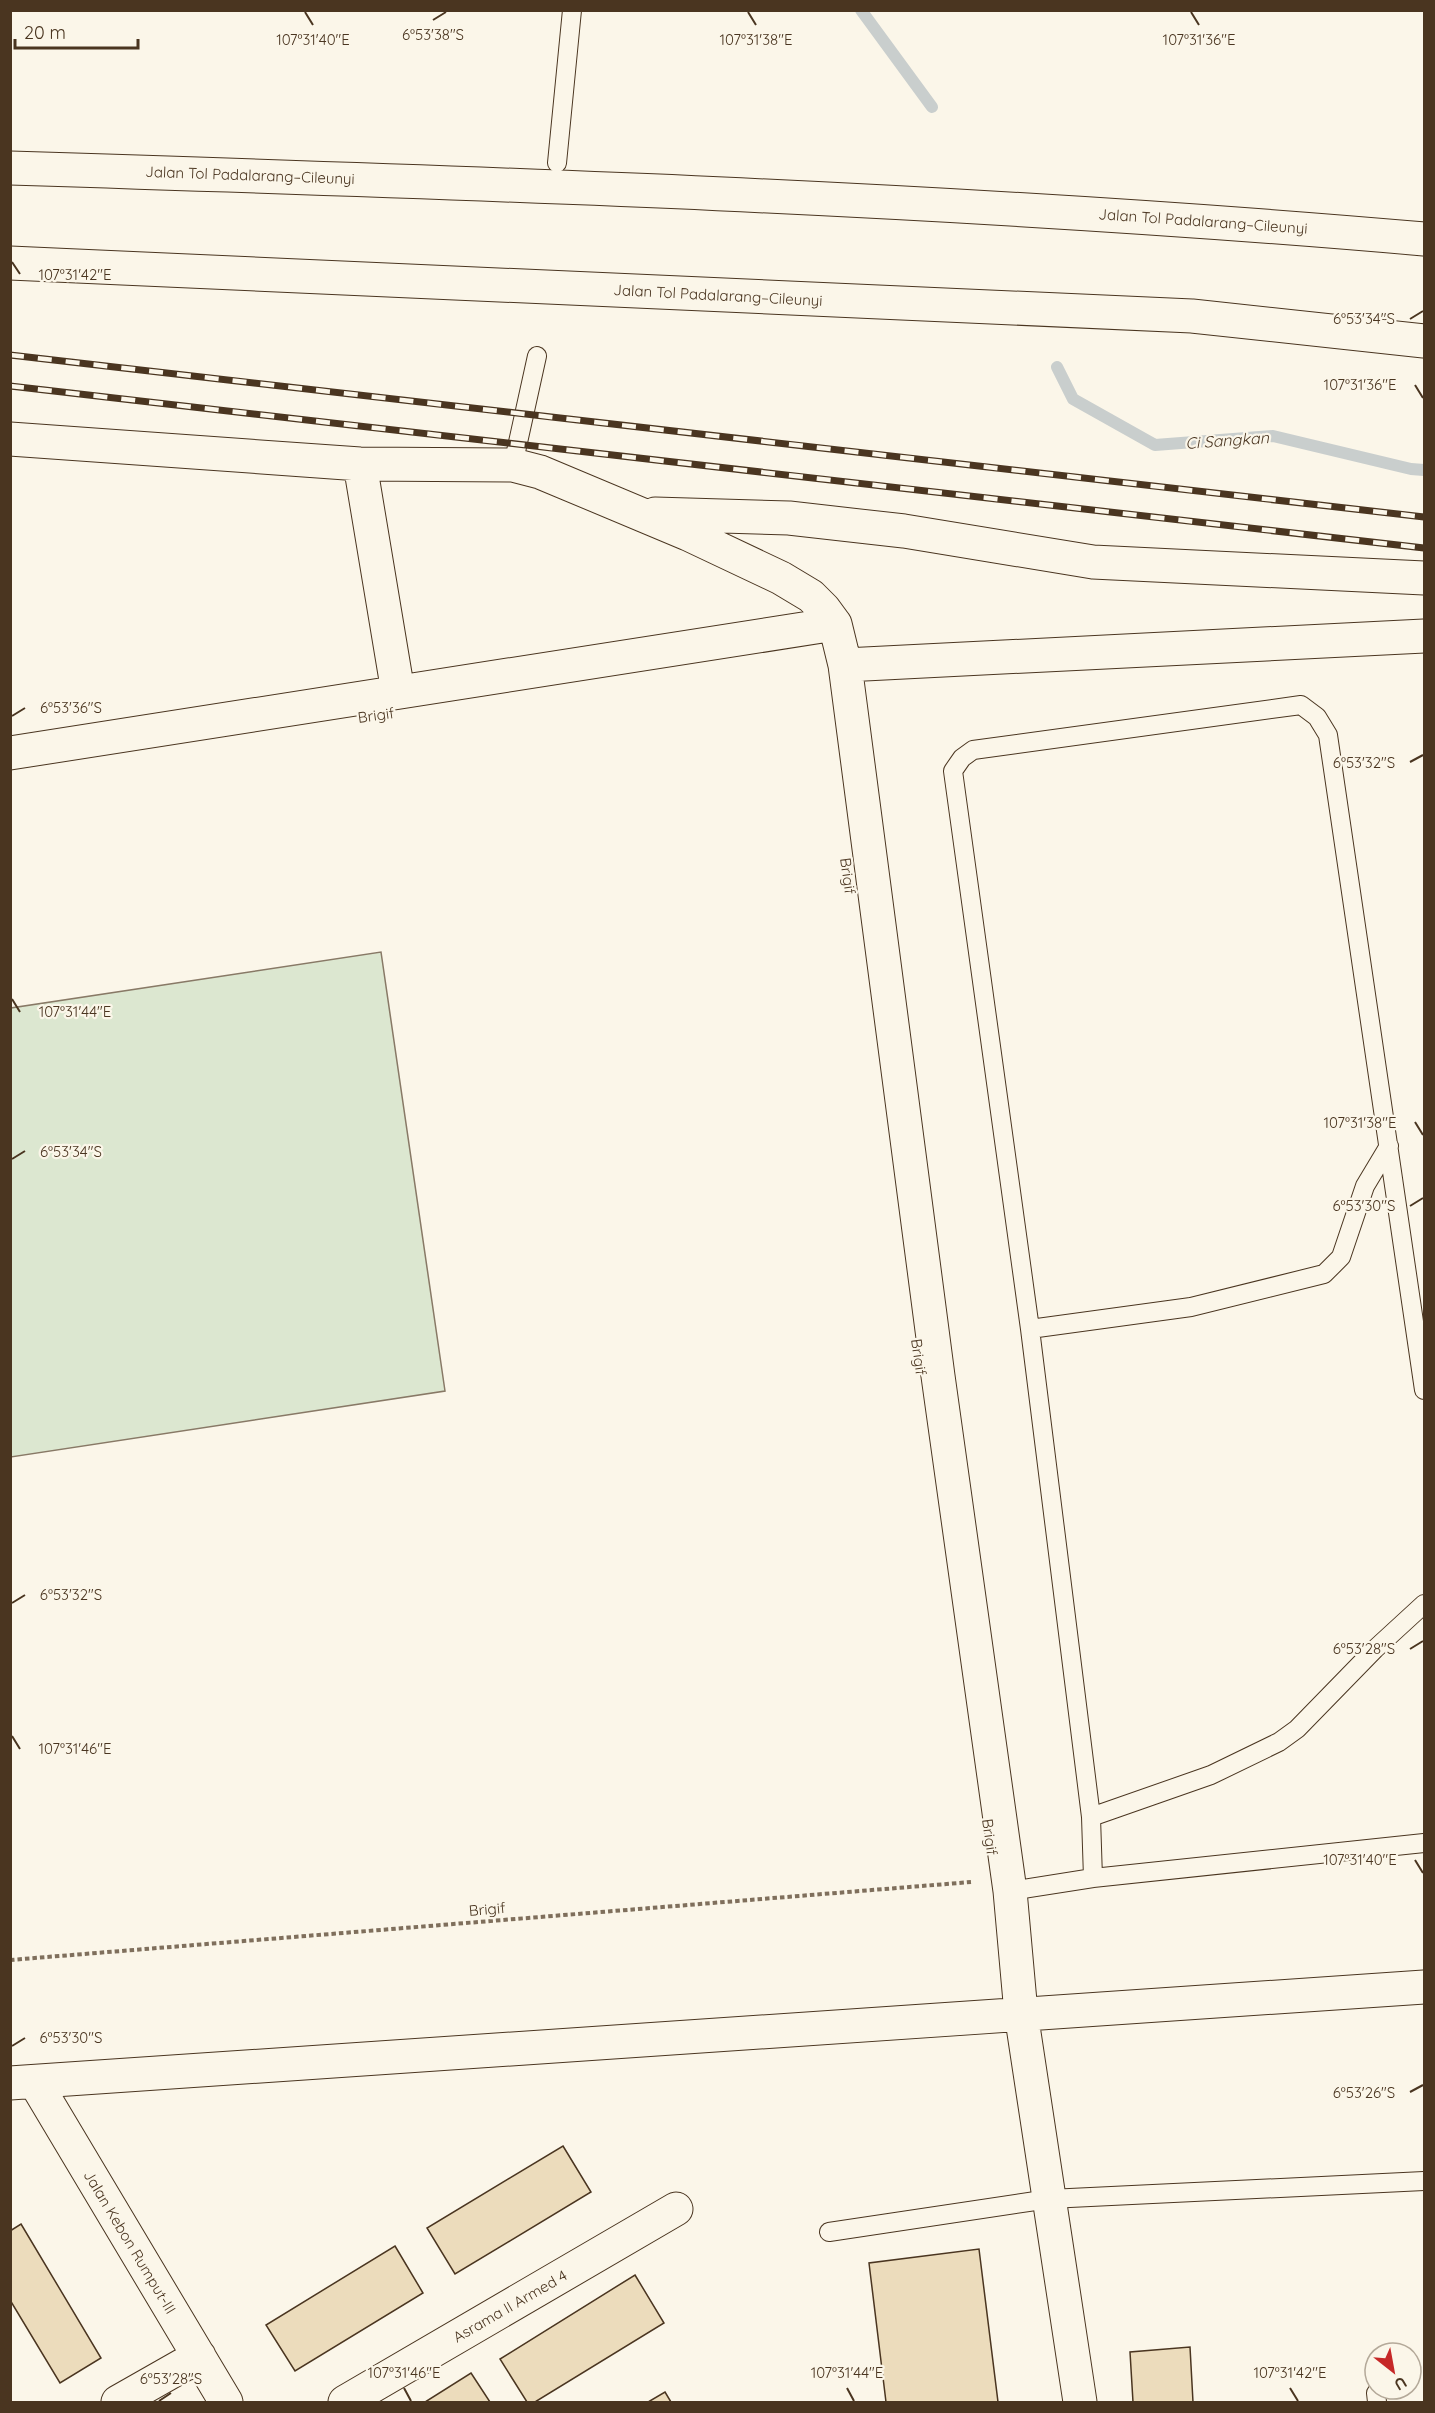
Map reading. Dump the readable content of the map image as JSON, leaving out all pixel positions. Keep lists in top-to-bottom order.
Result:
{
  "streets": {
    "main road": ["Jalan Tol Padalarang–Cileunyi", "Jalan Kebon Rumput-III", "Asrama II Armed 4"],
    "path": ["Brigif"]
  },
  "water": ["Ci Sangkan"],
  "scale_bar": "20 m",
  "north": "bottom right",
  "coordinates": [
    "6°53'38\"S",
    "107°31'40\"E",
    "107°31'38\"E",
    "107°31'36\"E",
    "107°31'42\"E",
    "6°53'34\"S",
    "6°53'36\"S",
    "6°53'32\"S",
    "107°31'44\"E",
    "6°53'30\"S",
    "6°53'28\"S",
    "107°31'46\"E",
    "6°53'26\"S"
  ]
}
